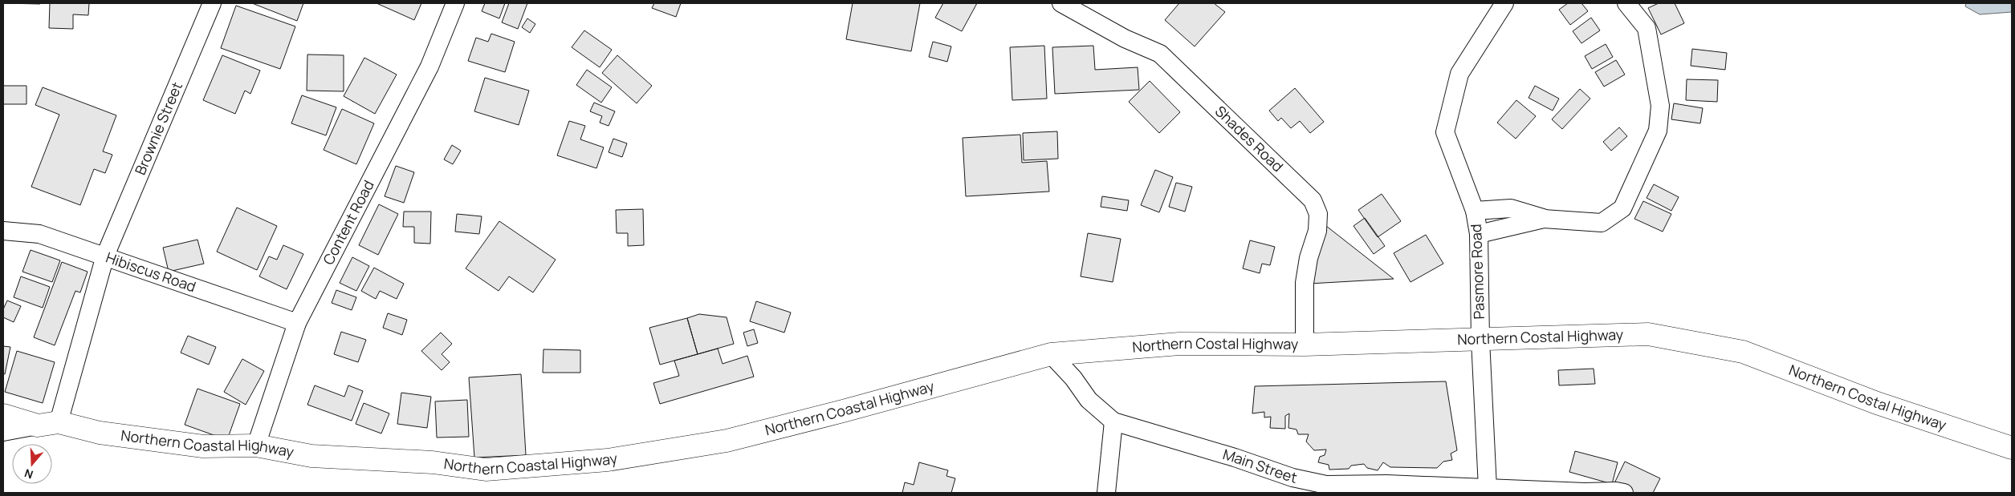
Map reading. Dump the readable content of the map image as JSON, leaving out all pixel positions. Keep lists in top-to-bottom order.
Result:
{
  "streets": {
    "main road": ["Northern Costal Highway", "Northern Coastal Highway"],
    "street": [
      "Brownie Street",
      "Shades Road",
      "Content Road",
      "Hibiscus Road",
      "Pasmore Road",
      "Main Street"
    ]
  },
  "crossings": [
    ["Brownie Street", "Hibiscus Road"],
    ["Brownie Street", "Northern Coastal Highway"],
    ["Shades Road", "Northern Costal Highway"],
    ["Content Road", "Hibiscus Road"],
    ["Content Road", "Northern Coastal Highway"],
    ["Pasmore Road", "Northern Costal Highway"],
    ["Pasmore Road", "Main Street"],
    ["Northern Costal Highway", "Northern Coastal Highway"],
    ["Northern Costal Highway", "Main Street"],
    ["Northern Coastal Highway", "Main Street"]
  ],
  "north": "bottom"
}
